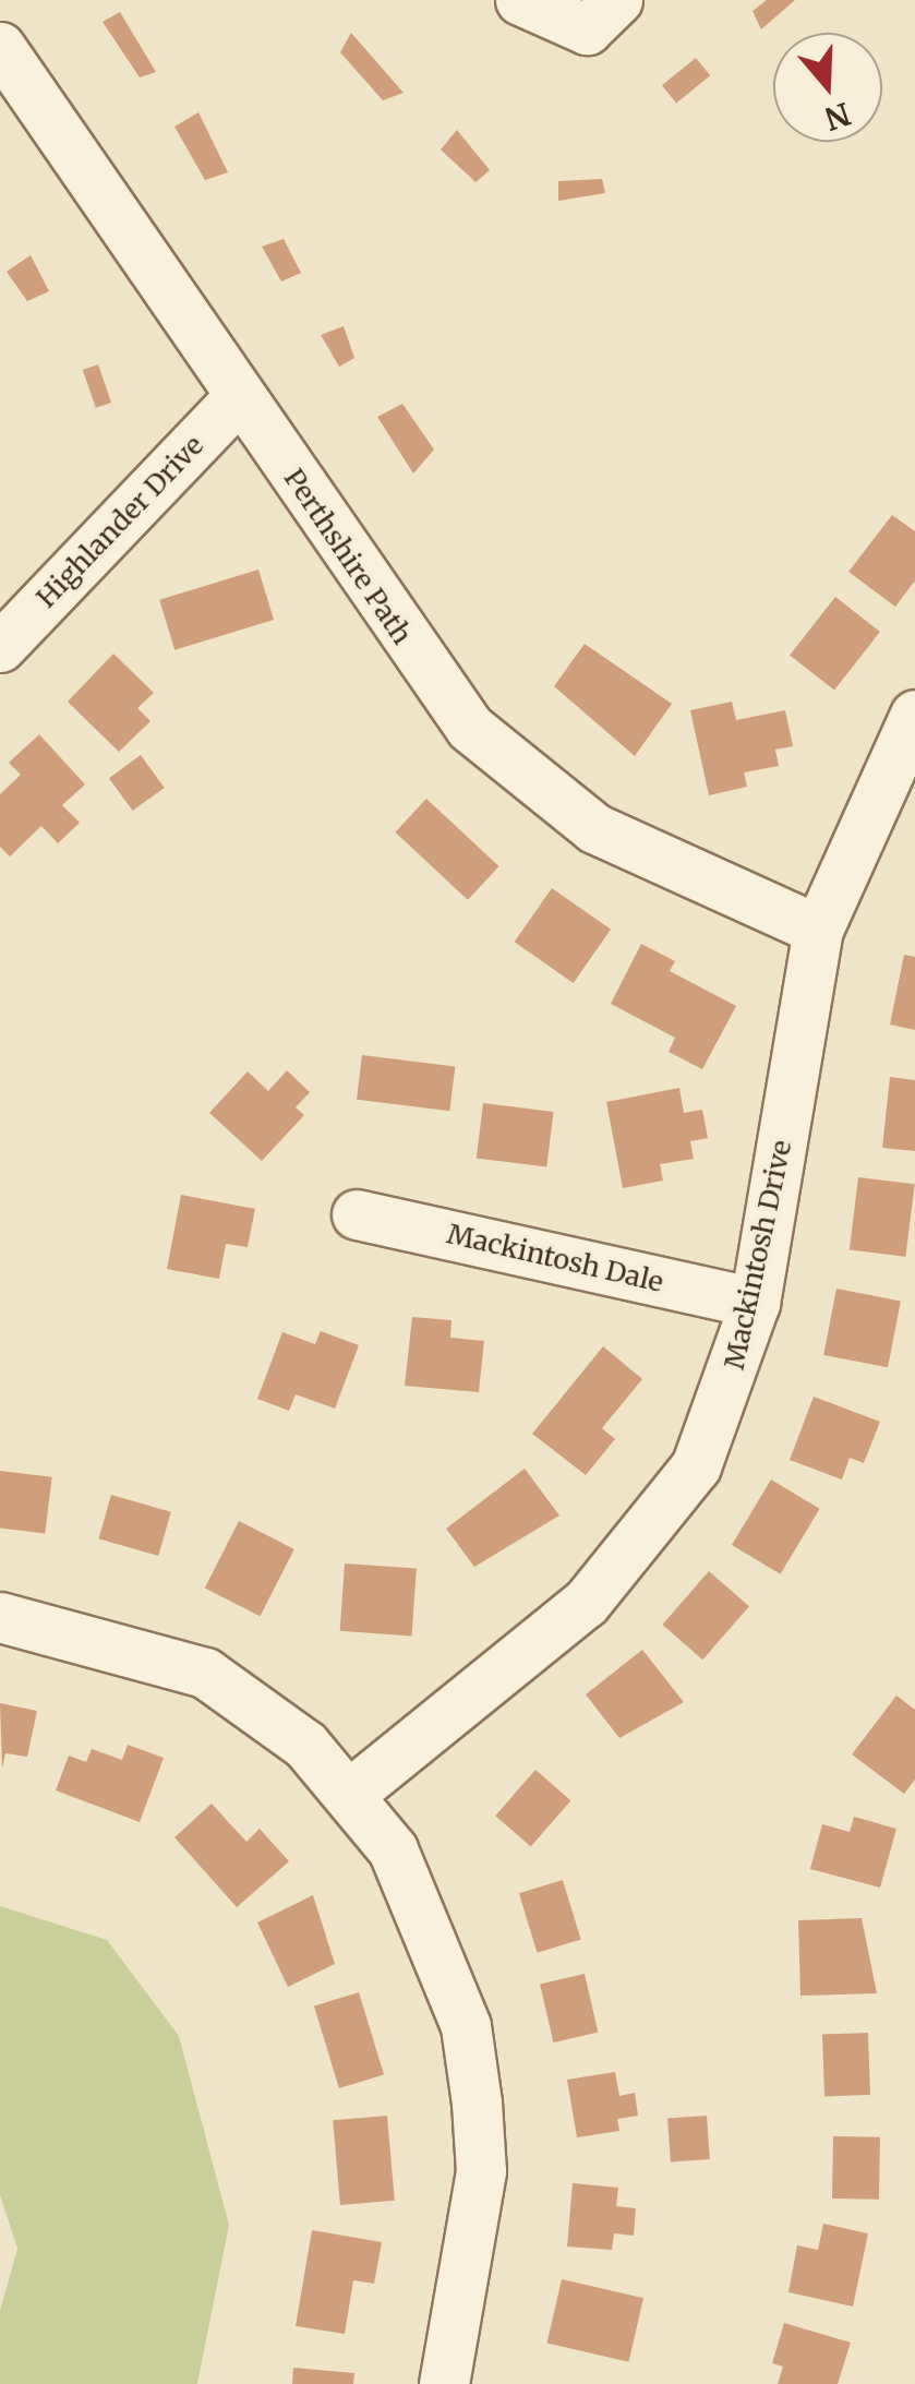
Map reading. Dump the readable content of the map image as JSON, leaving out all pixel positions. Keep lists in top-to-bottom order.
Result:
{
  "streets": {
    "street": [
      "Highlander Drive",
      "Perthshire Path",
      "Mackintosh Drive",
      "Mackintosh Dale"
    ]
  },
  "crossings": [
    ["Highlander Drive", "Perthshire Path"],
    ["Perthshire Path", "Mackintosh Drive"],
    ["Mackintosh Drive", "Mackintosh Dale"]
  ],
  "north": "bottom"
}
